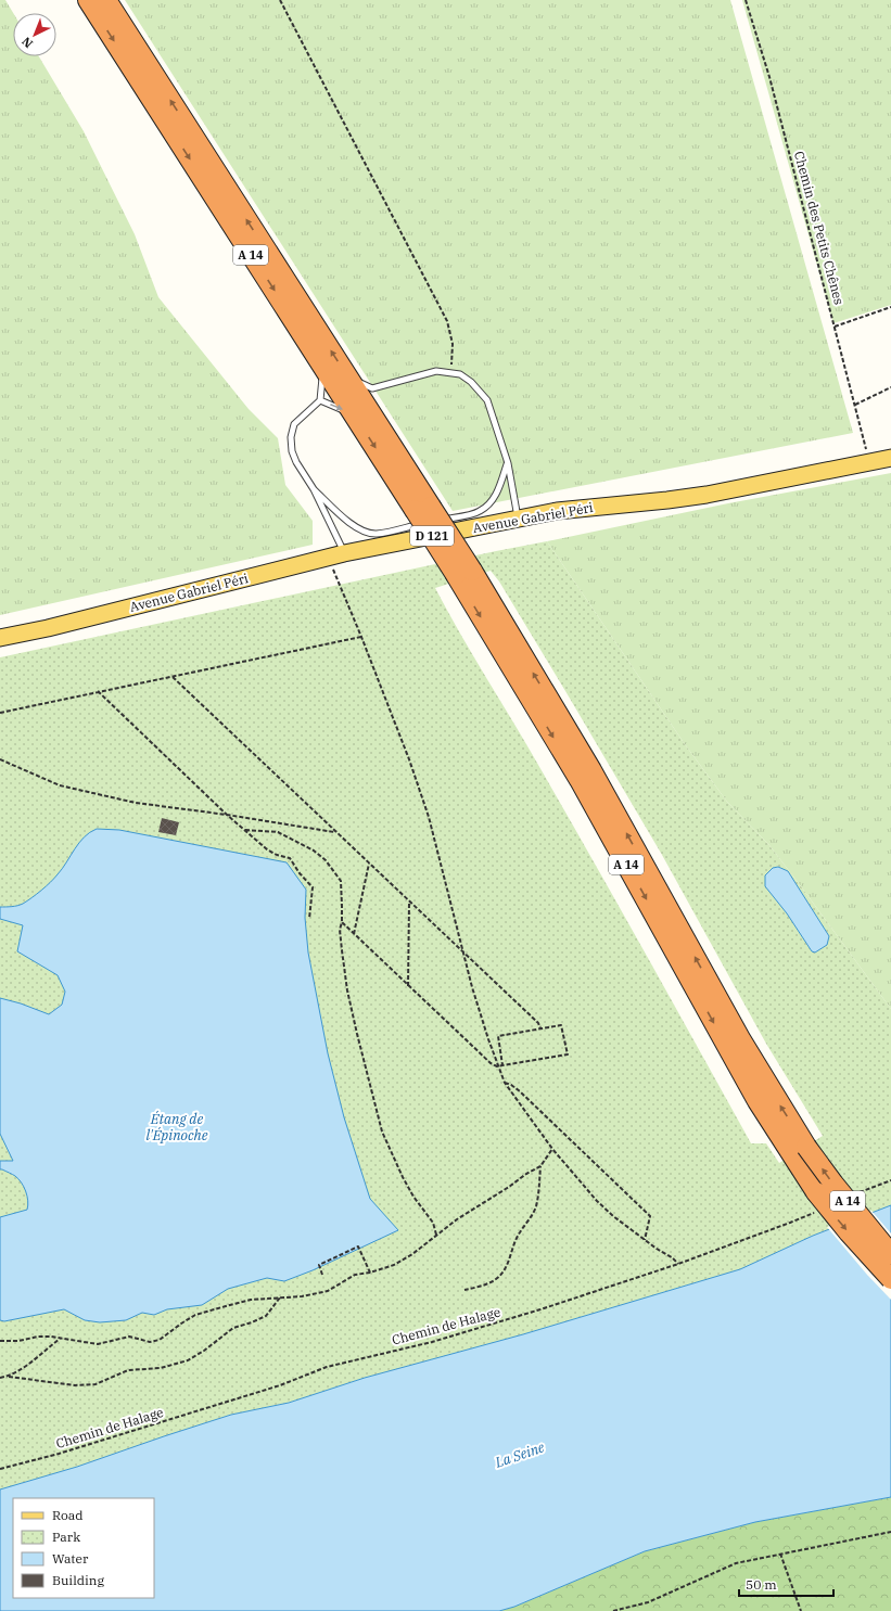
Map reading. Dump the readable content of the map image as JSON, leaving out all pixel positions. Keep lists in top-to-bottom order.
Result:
{
  "streets": {
    "highway": ["A 14"],
    "main road": ["Avenue Gabriel Péri", "D 121"],
    "path": ["Chemin des Petits Chênes", "Chemin de Halage"]
  },
  "crossings": [
    ["Chemin des Petits Chênes", "Avenue Gabriel Péri"]
  ],
  "water": ["Étang de l'Épinoche", "La Seine"],
  "legend": [
    "Road",
    "Park",
    "Water",
    "Building"
  ],
  "scale_bar": "50 m",
  "north": "bottom left"
}
